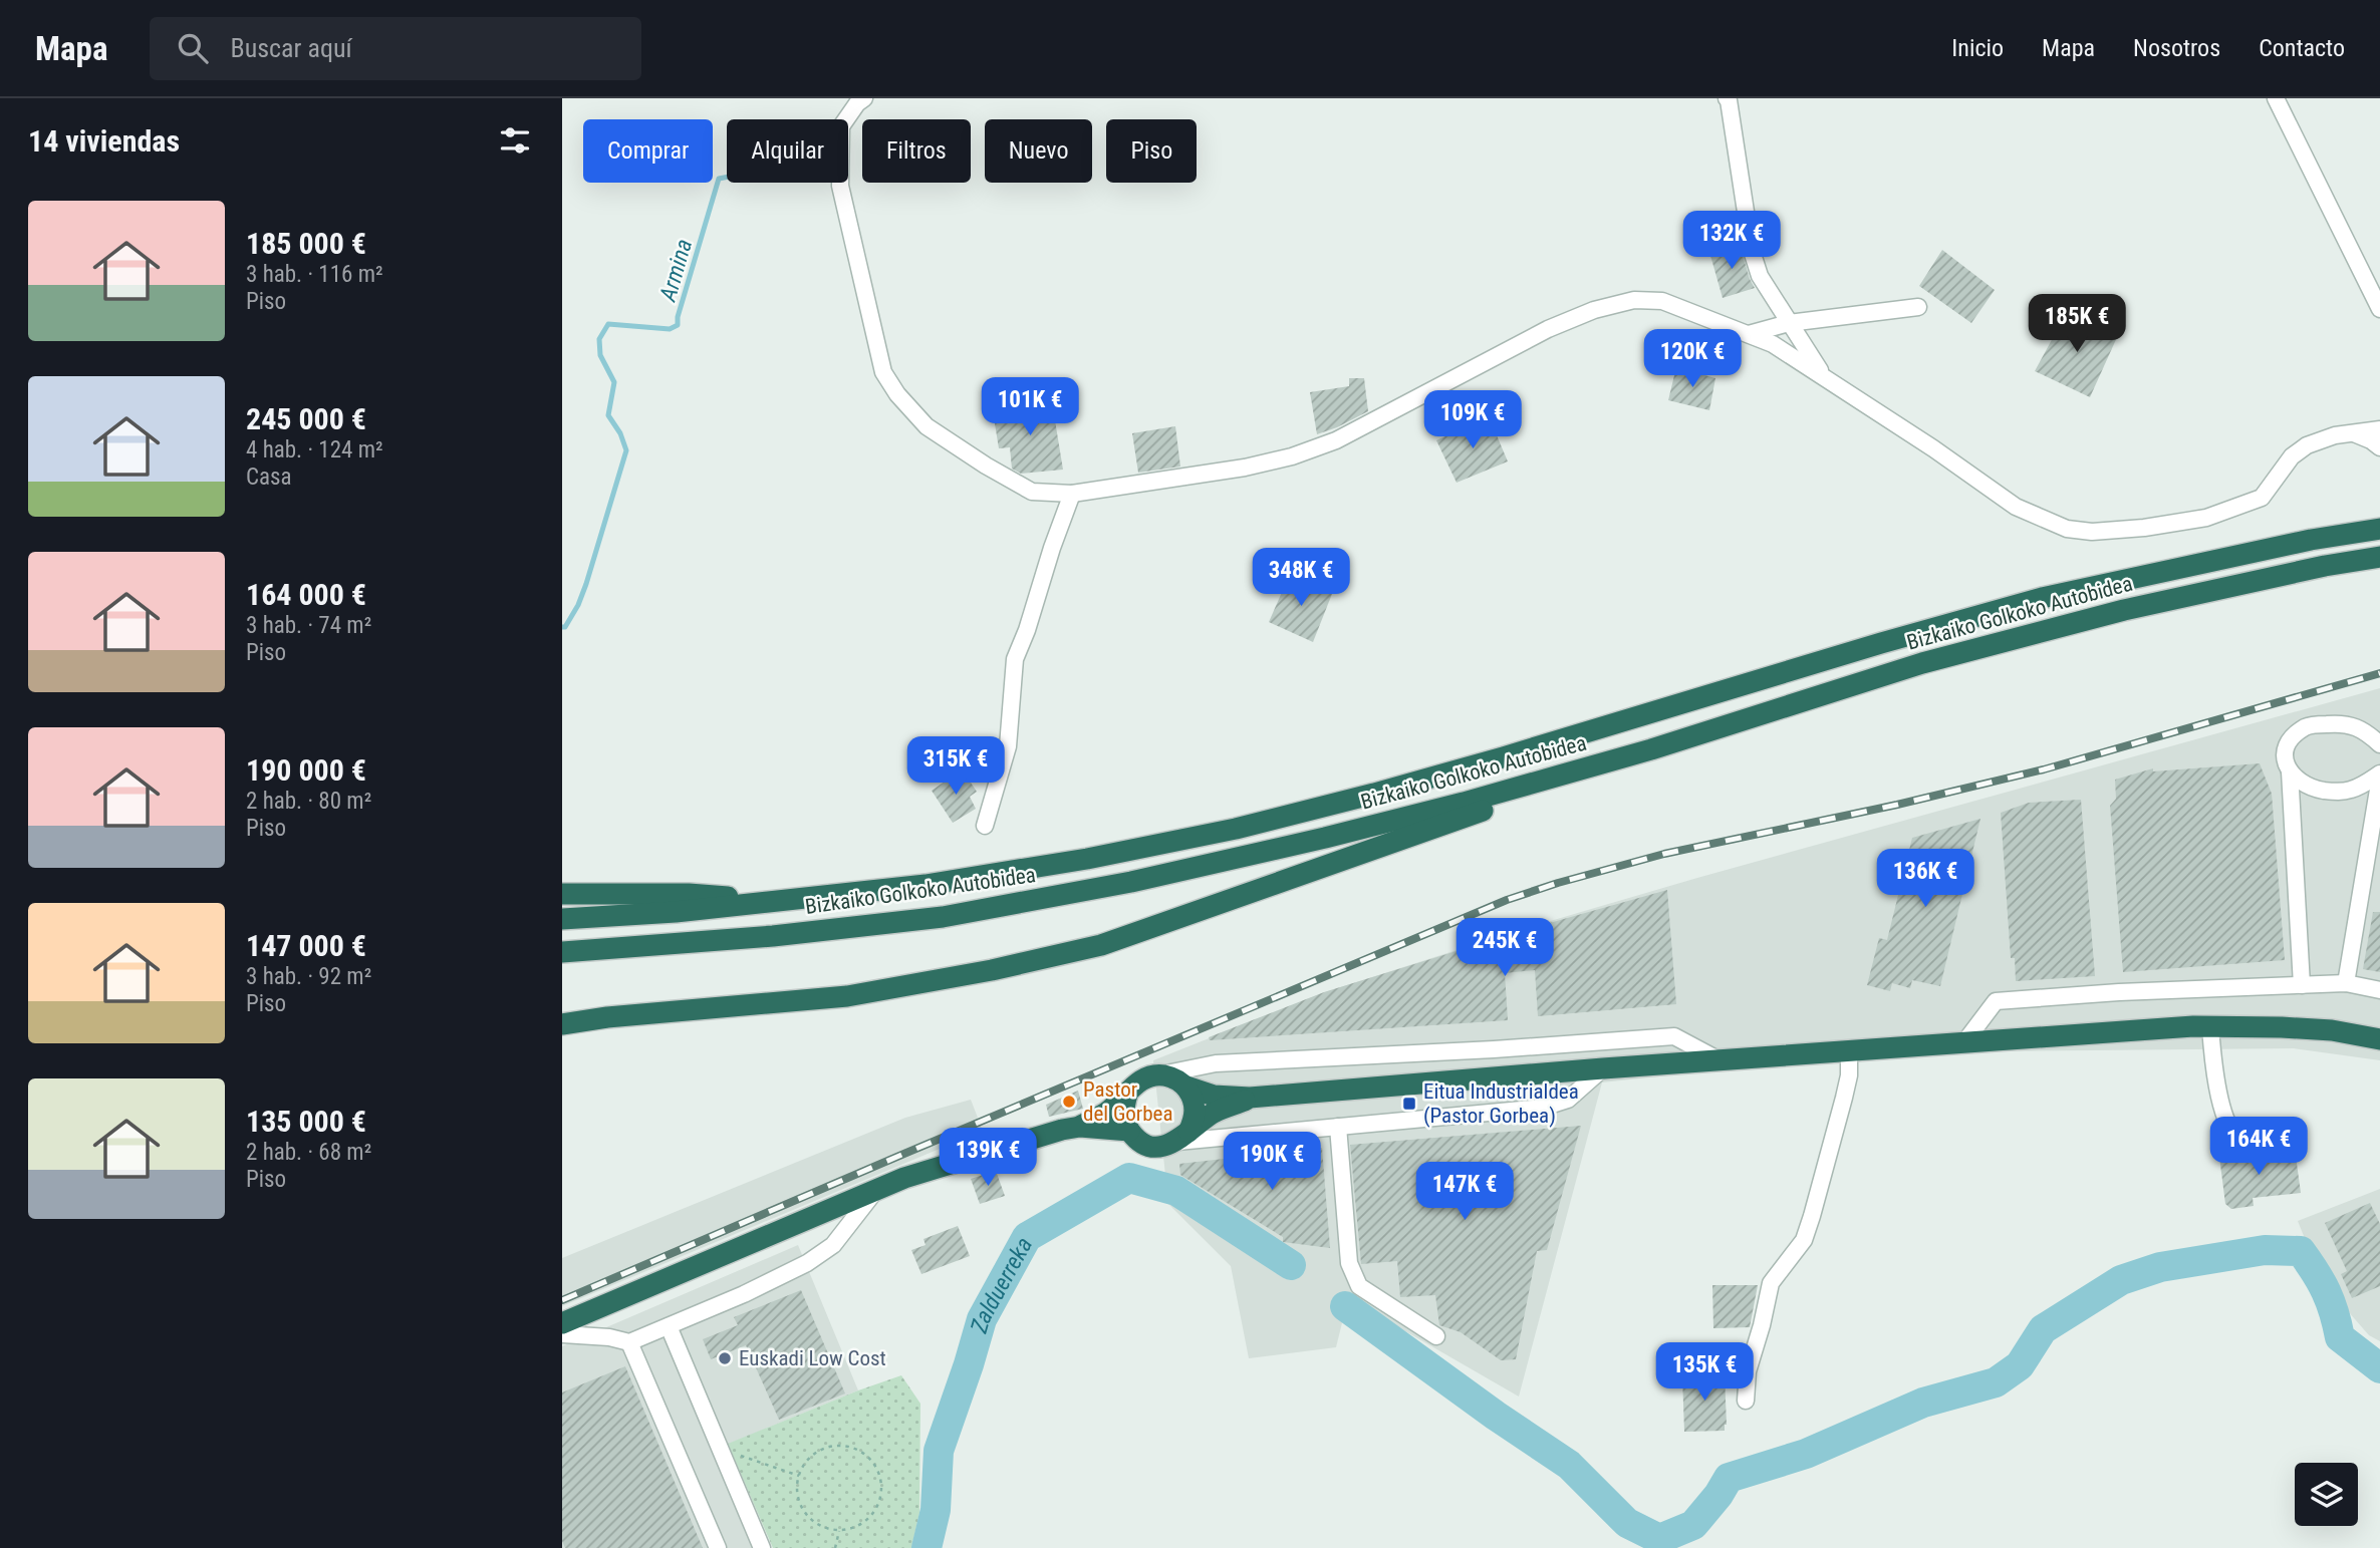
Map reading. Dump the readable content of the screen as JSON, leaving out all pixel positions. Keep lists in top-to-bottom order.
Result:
{
  "streets": {
    "highway": ["Bizkaiko Golkoko Autobidea"]
  },
  "water": ["Armina", "Zalduerreka"],
  "places": {
    "other": ["Pastor del Gorbea", "Euskadi Low Cost"],
    "transit": ["Eitua Industrialdea (Pastor Gorbea)"]
  },
  "page": {
    "header": "Mapa",
    "search": "Buscar aquí",
    "nav": [
      "Inicio",
      "Mapa",
      "Nosotros",
      "Contacto"
    ],
    "heading": "14 viviendas",
    "chip": [
      "Comprar",
      "Alquilar",
      "Filtros",
      "Nuevo",
      "Piso"
    ],
    "list": [
      {
        "name": "185 000 €",
        "note": "3 hab. · 116 m² · Piso"
      },
      {
        "name": "245 000 €",
        "note": "4 hab. · 124 m² · Casa"
      },
      {
        "name": "164 000 €",
        "note": "3 hab. · 74 m² · Piso"
      },
      {
        "name": "190 000 €",
        "note": "2 hab. · 80 m² · Piso"
      },
      {
        "name": "147 000 €",
        "note": "3 hab. · 92 m² · Piso"
      },
      {
        "name": "135 000 €",
        "note": "2 hab. · 68 m² · Piso"
      }
    ],
    "price": [
      "132K €",
      "185K €",
      "120K €",
      "101K €",
      "109K €",
      "348K €",
      "315K €",
      "136K €",
      "245K €",
      "164K €",
      "139K €",
      "190K €",
      "147K €",
      "135K €"
    ]
  }
}
